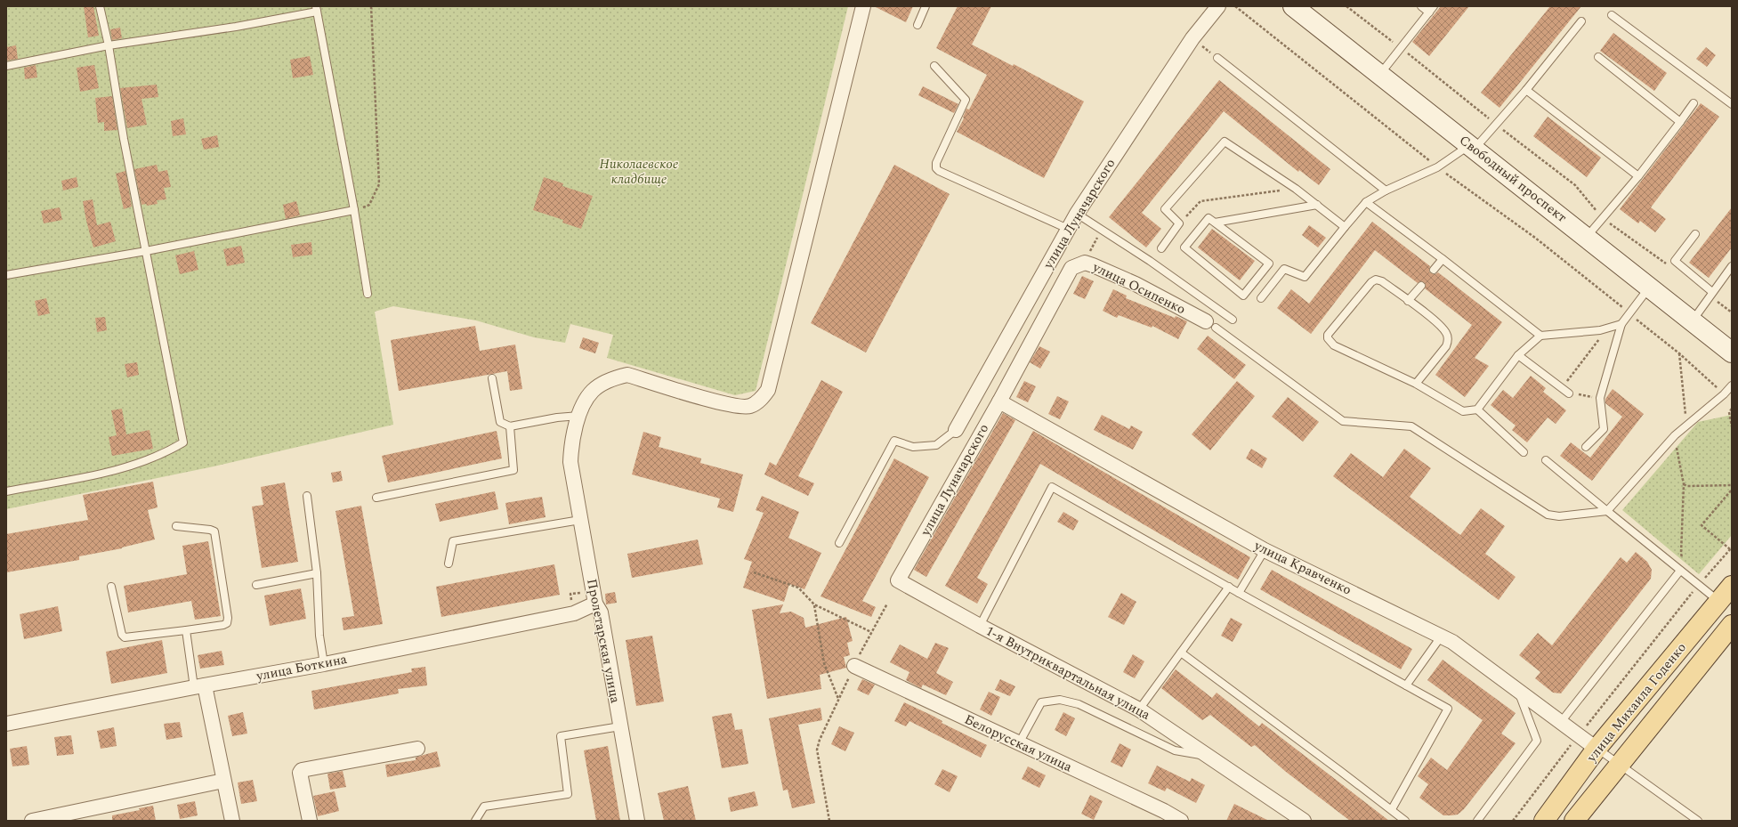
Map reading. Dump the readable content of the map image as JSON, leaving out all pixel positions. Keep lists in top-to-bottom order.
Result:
{
  "streets": {
    "main road": ["Свободный проспект", "улица Михаила Годенко"],
    "street": [
      "улица Луначарского",
      "улица Осипенко",
      "улица Кравченко",
      "Пролетарская улица",
      "улица Боткина",
      "1-я Внутриквартальная улица",
      "Белорусская улица"
    ]
  },
  "crossings": [
    ["улица Луначарского", "улица Осипенко"],
    ["улица Луначарского", "улица Кравченко"],
    ["улица Луначарского", "1-я Внутриквартальная улица"],
    ["улица Кравченко", "улица Михаила Годенко"],
    ["Пролетарская улица", "улица Боткина"]
  ],
  "parks": ["Николаевское кладбище"]
}
